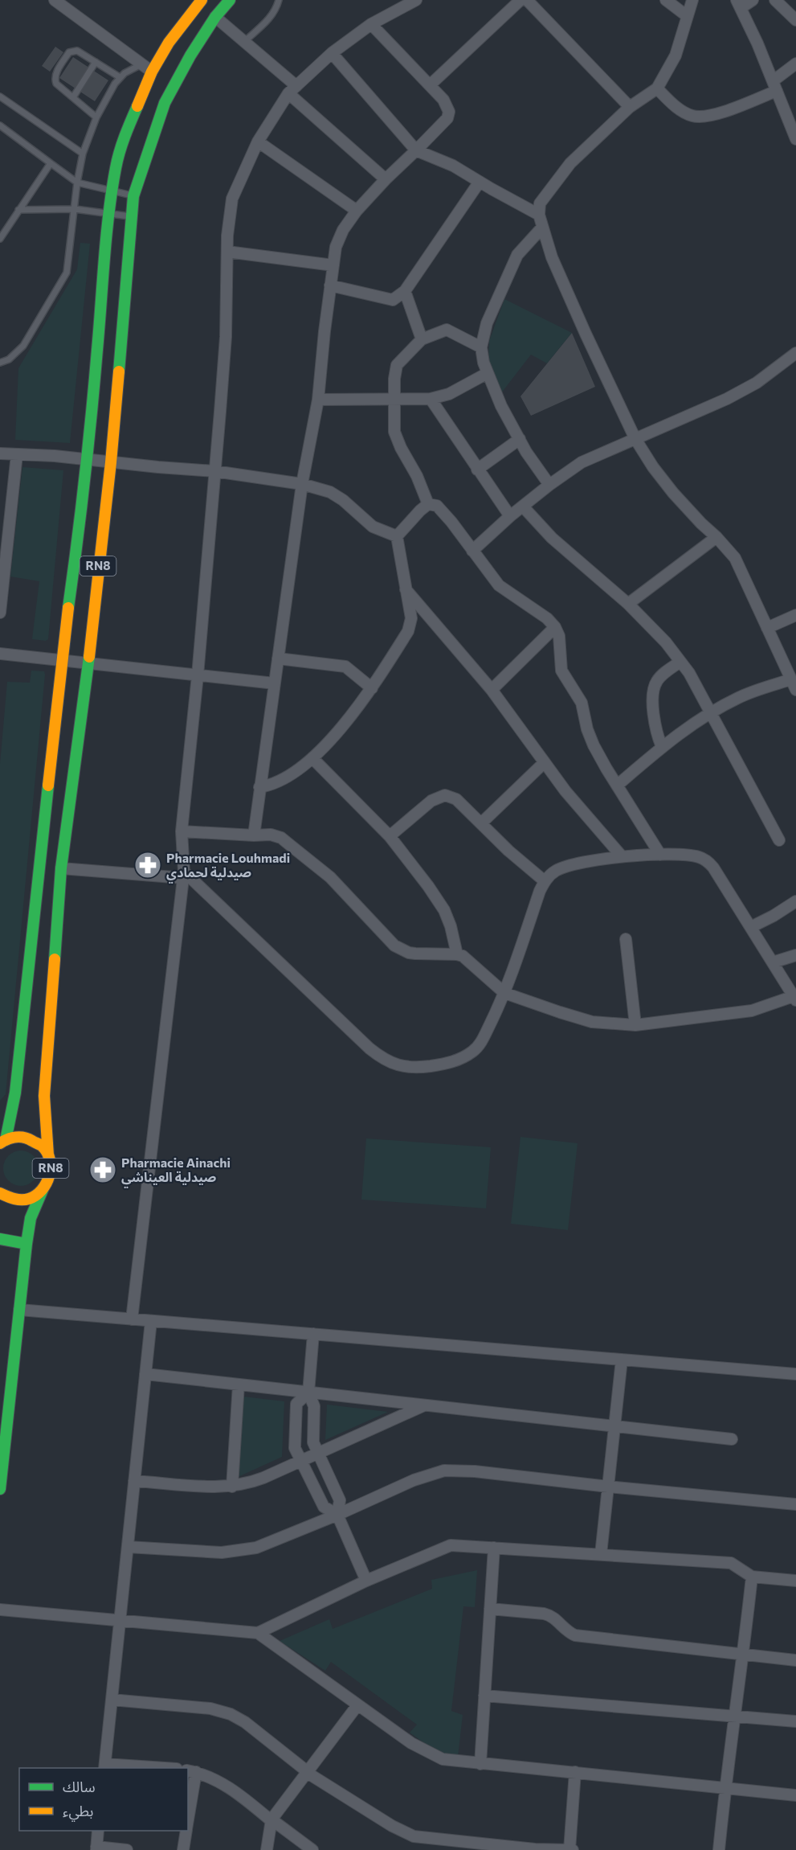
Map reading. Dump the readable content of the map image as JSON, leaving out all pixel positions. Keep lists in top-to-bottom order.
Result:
{
  "streets": {
    "main road": ["RN8"]
  },
  "places": {
    "pharmacy": ["Pharmacie Louhmadi صيدلية لحمادي", "Pharmacie Ainachi صيدلية العيناشي"]
  },
  "legend": ["سالك", "بطيء"]
}
